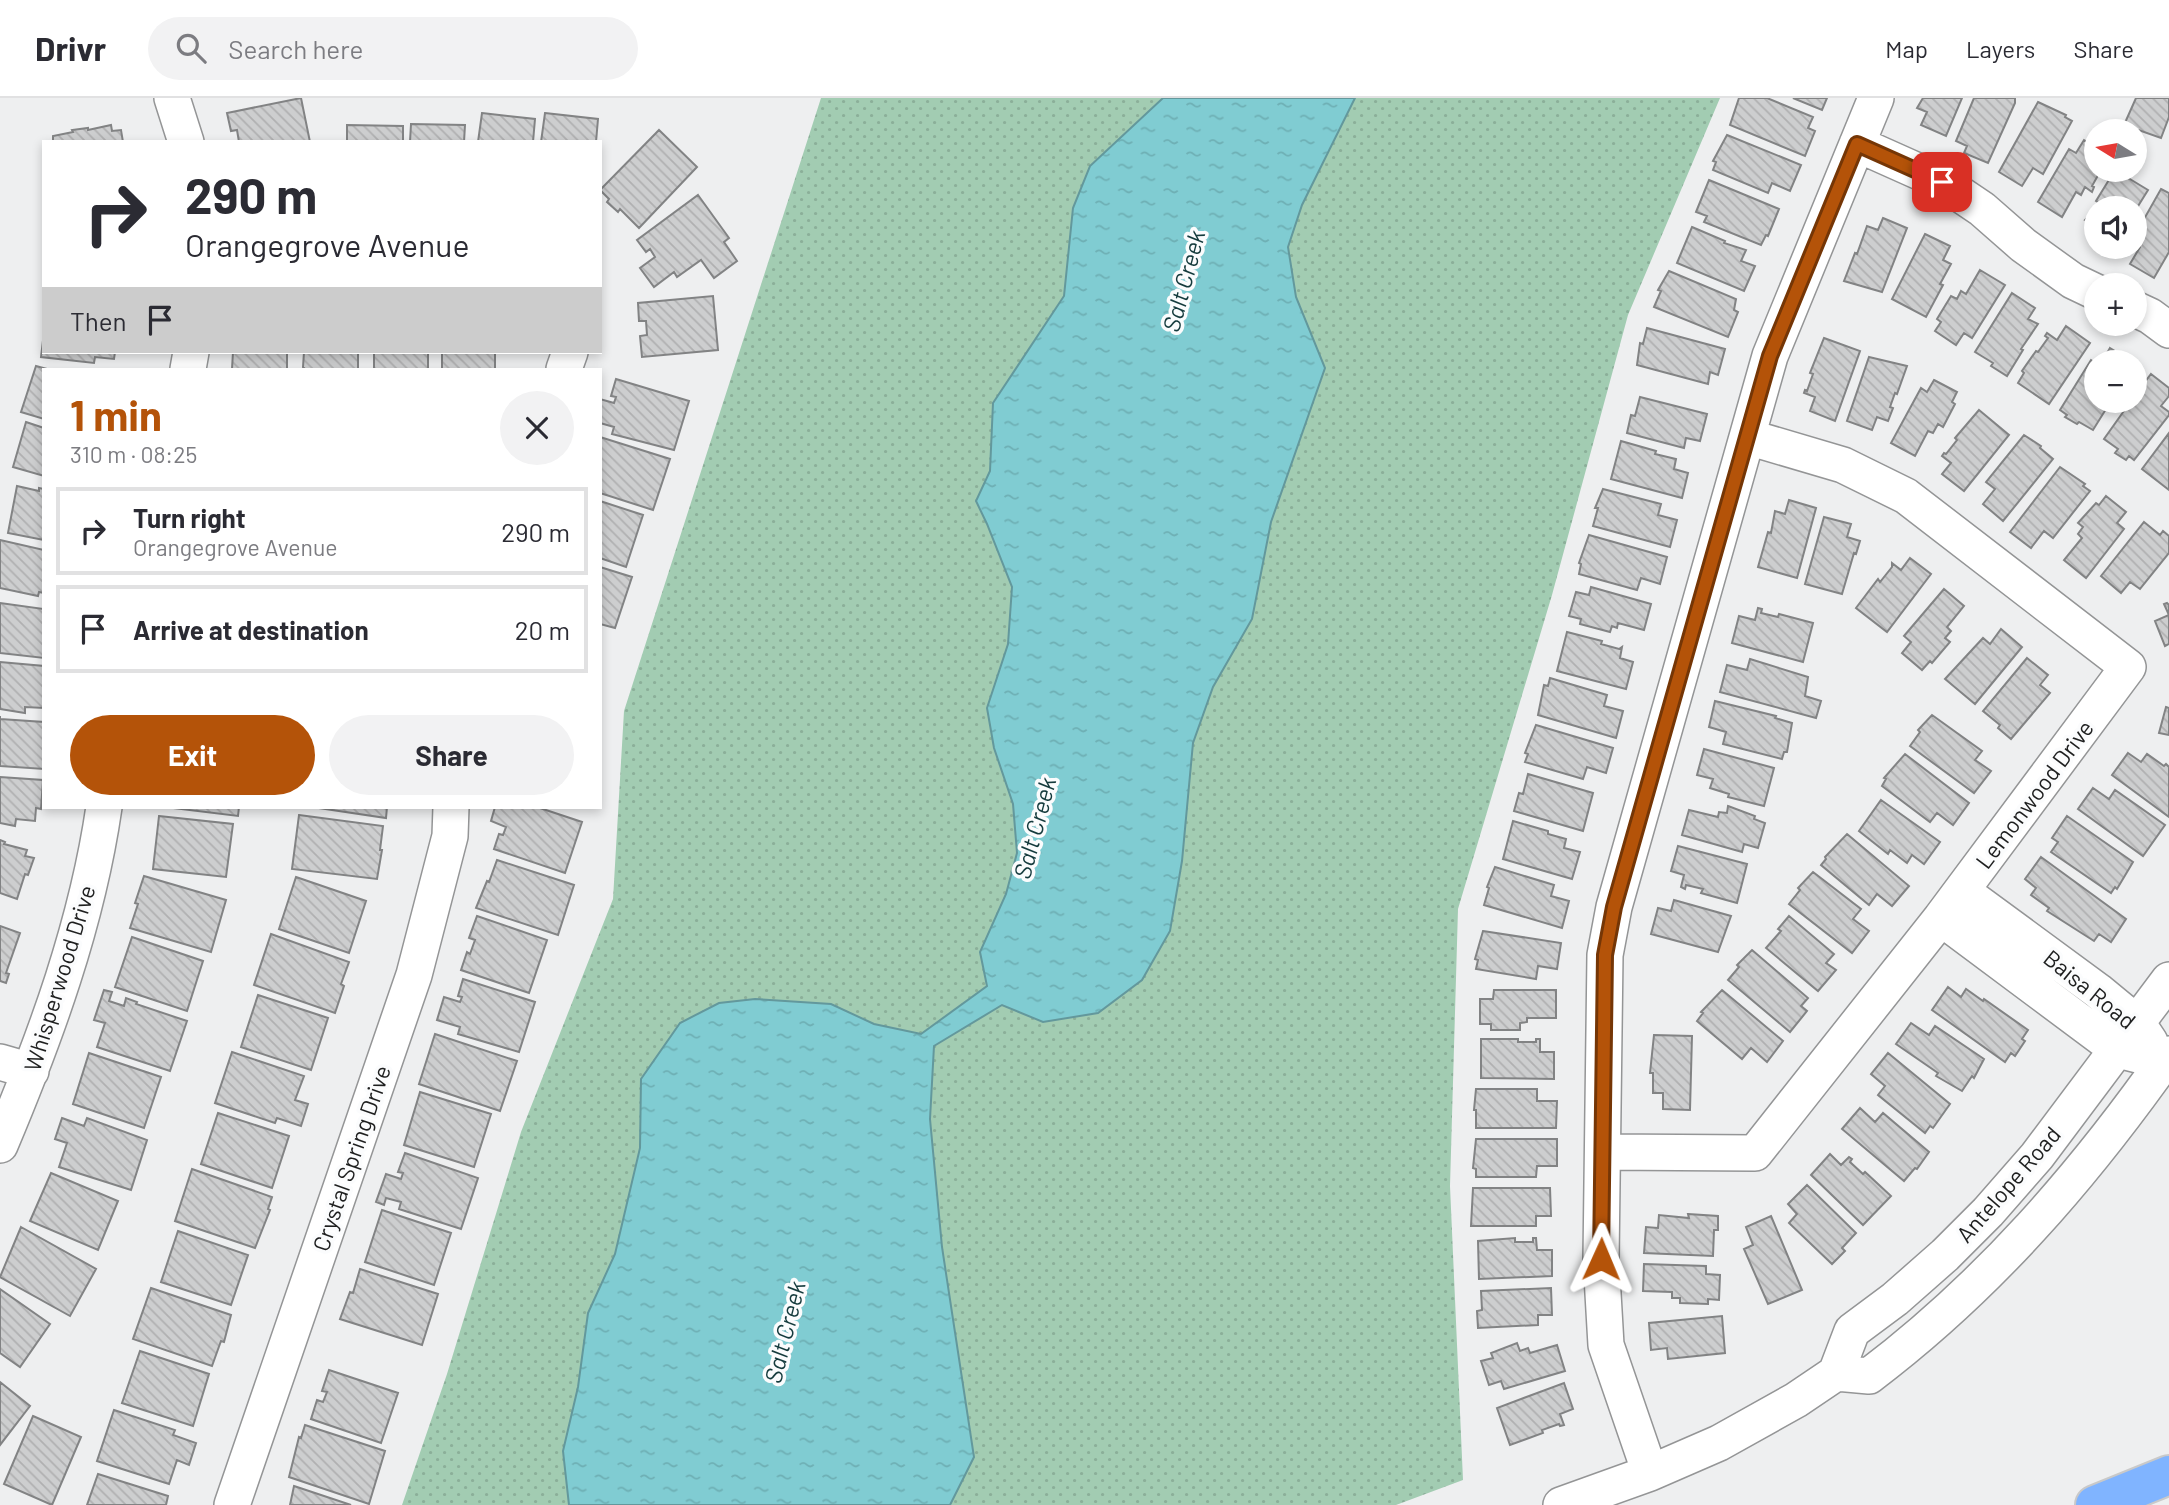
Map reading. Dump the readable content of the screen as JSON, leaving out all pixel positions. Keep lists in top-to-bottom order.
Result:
{
  "streets": {
    "street": [
      "Lemonwood Drive",
      "Whisperwood Drive",
      "Baisa Road",
      "Crystal Spring Drive",
      "Antelope Road"
    ]
  },
  "crossings": [
    ["Lemonwood Drive", "Baisa Road"],
    ["Baisa Road", "Antelope Road"]
  ],
  "water": ["Salt Creek"],
  "north": "left",
  "page": {
    "header": "Drivr",
    "search": "Search here",
    "nav": ["Map", "Layers", "Share"],
    "map_buttons": ["+", "−"],
    "turn": ["290 m", "Orangegrove Avenue"],
    "then": "Then",
    "heading": ["1 min", "310 m · 08:25"],
    "list": [
      {
        "name": "Turn right",
        "note": "Orangegrove Avenue",
        "value": "290 m"
      },
      {
        "name": "Arrive at destination",
        "value": "20 m"
      }
    ],
    "buttons": ["Exit", "Share"]
  }
}
